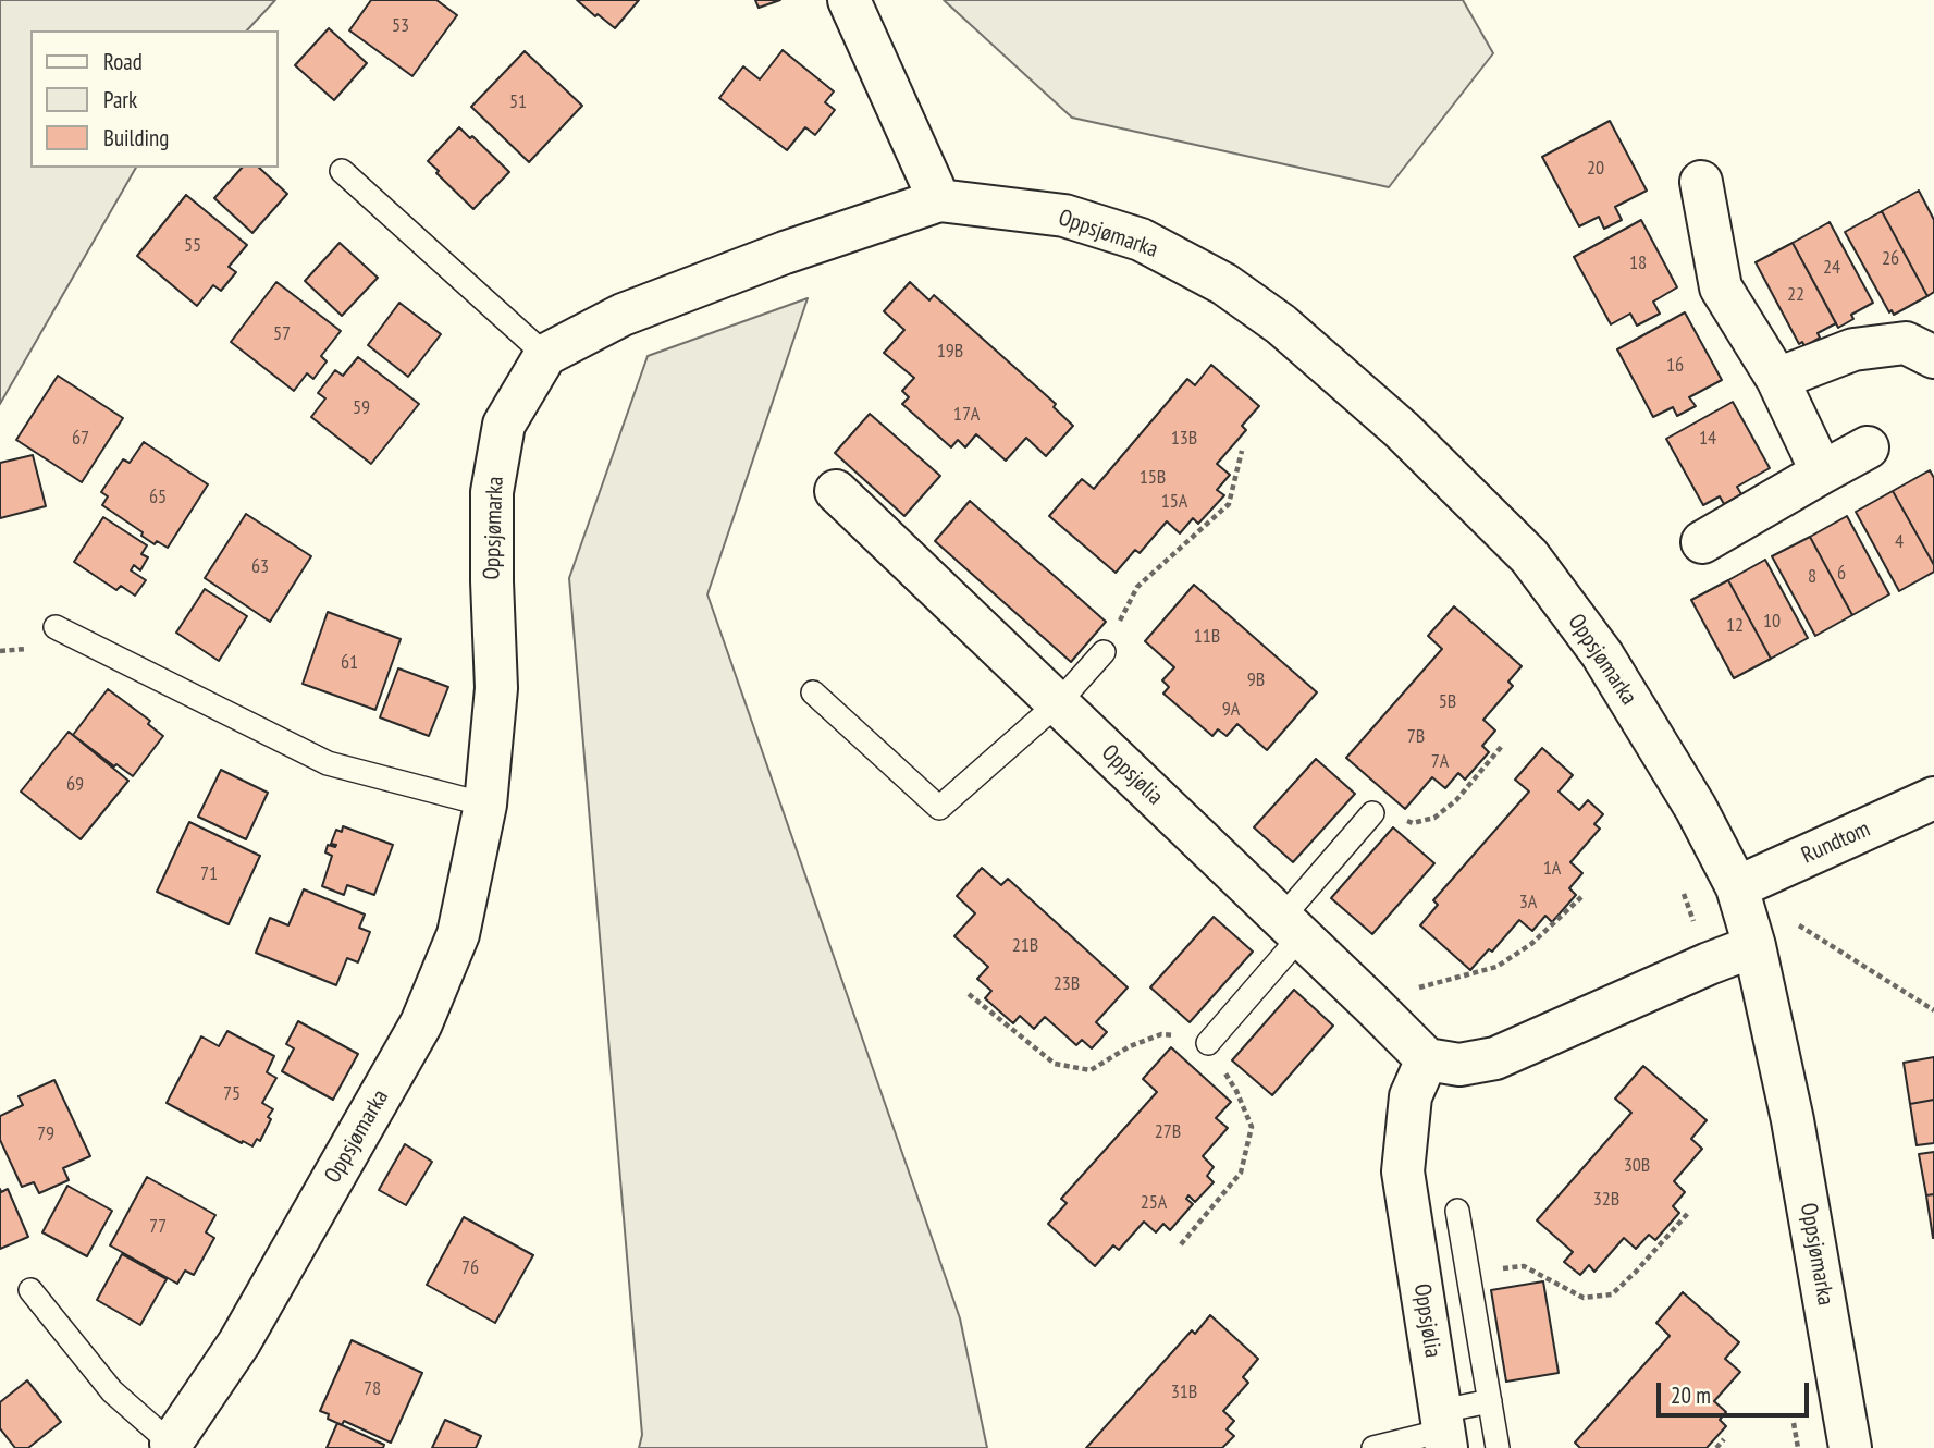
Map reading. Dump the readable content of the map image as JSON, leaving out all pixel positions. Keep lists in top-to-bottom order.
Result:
{
  "streets": {
    "street": ["Oppsjømarka", "Oppsjølia", "Rundtom"]
  },
  "crossings": [
    ["Oppsjømarka", "Rundtom"]
  ],
  "house_numbers": [
    "53",
    "51",
    "20",
    "55",
    "26",
    "18",
    "24",
    "22",
    "57",
    "19B",
    "16",
    "59",
    "17A",
    "67",
    "13B",
    "14",
    "15B",
    "65",
    "15A",
    "4",
    "63",
    "6",
    "8",
    "10",
    "12",
    "11B",
    "61",
    "9B",
    "5B",
    "9A",
    "7B",
    "7A",
    "69",
    "1A",
    "71",
    "3A",
    "21B",
    "23B",
    "75",
    "27B",
    "79",
    "30B",
    "32B",
    "25A",
    "77",
    "76",
    "78",
    "31B"
  ],
  "legend": ["Road", "Park", "Building"],
  "scale_bar": "20 m"
}
